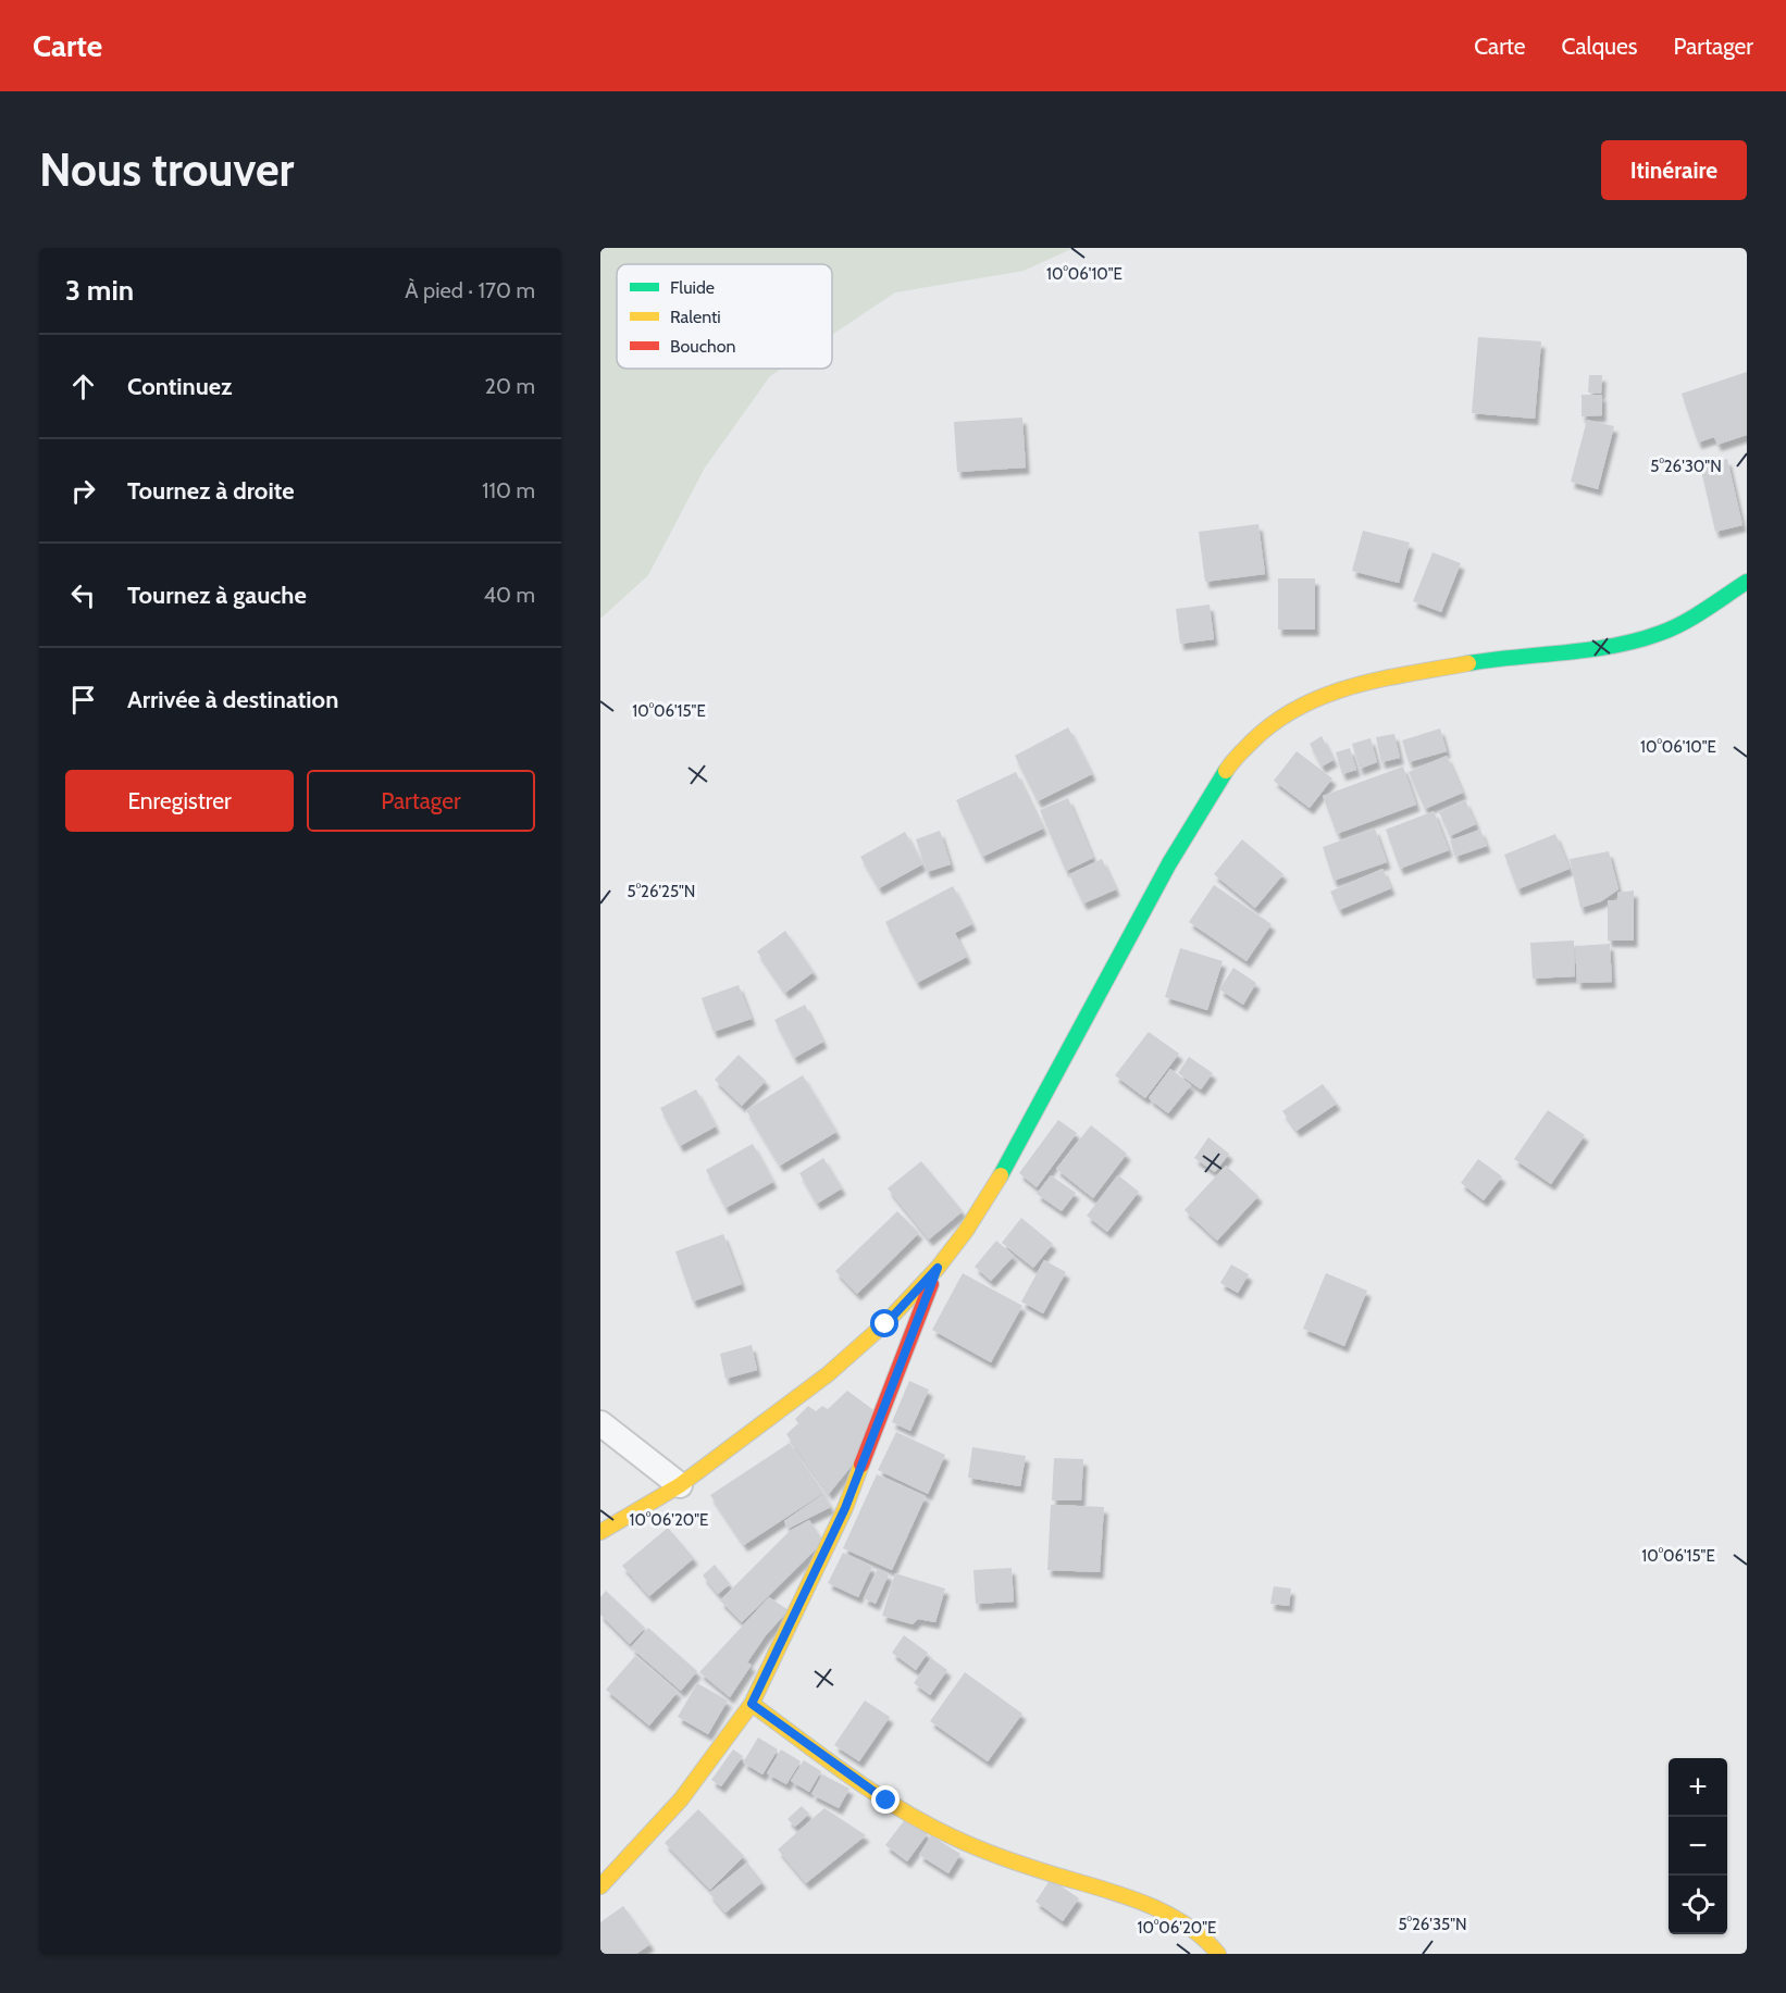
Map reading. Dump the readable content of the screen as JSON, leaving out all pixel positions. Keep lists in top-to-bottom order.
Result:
{
  "legend": ["Fluide", "Ralenti", "Bouchon"],
  "page": {
    "header": "Carte",
    "nav": ["Carte", "Calques", "Partager"],
    "buttons": [
      "Itinéraire",
      ["Enregistrer", "Partager"]
    ],
    "title": "Nous trouver",
    "heading": ["3 min", "À pied · 170 m"],
    "list": [
      ["Continuez", "20 m"],
      ["Tournez à droite", "110 m"],
      ["Tournez à gauche", "40 m"],
      "Arrivée à destination"
    ],
    "map_buttons": ["+", "−"]
  },
  "coordinates": [
    "10°06'10\"E",
    "5°26'30\"N",
    "10°06'15\"E",
    "5°26'25\"N",
    "10°06'20\"E",
    "5°26'35\"N"
  ]
}
